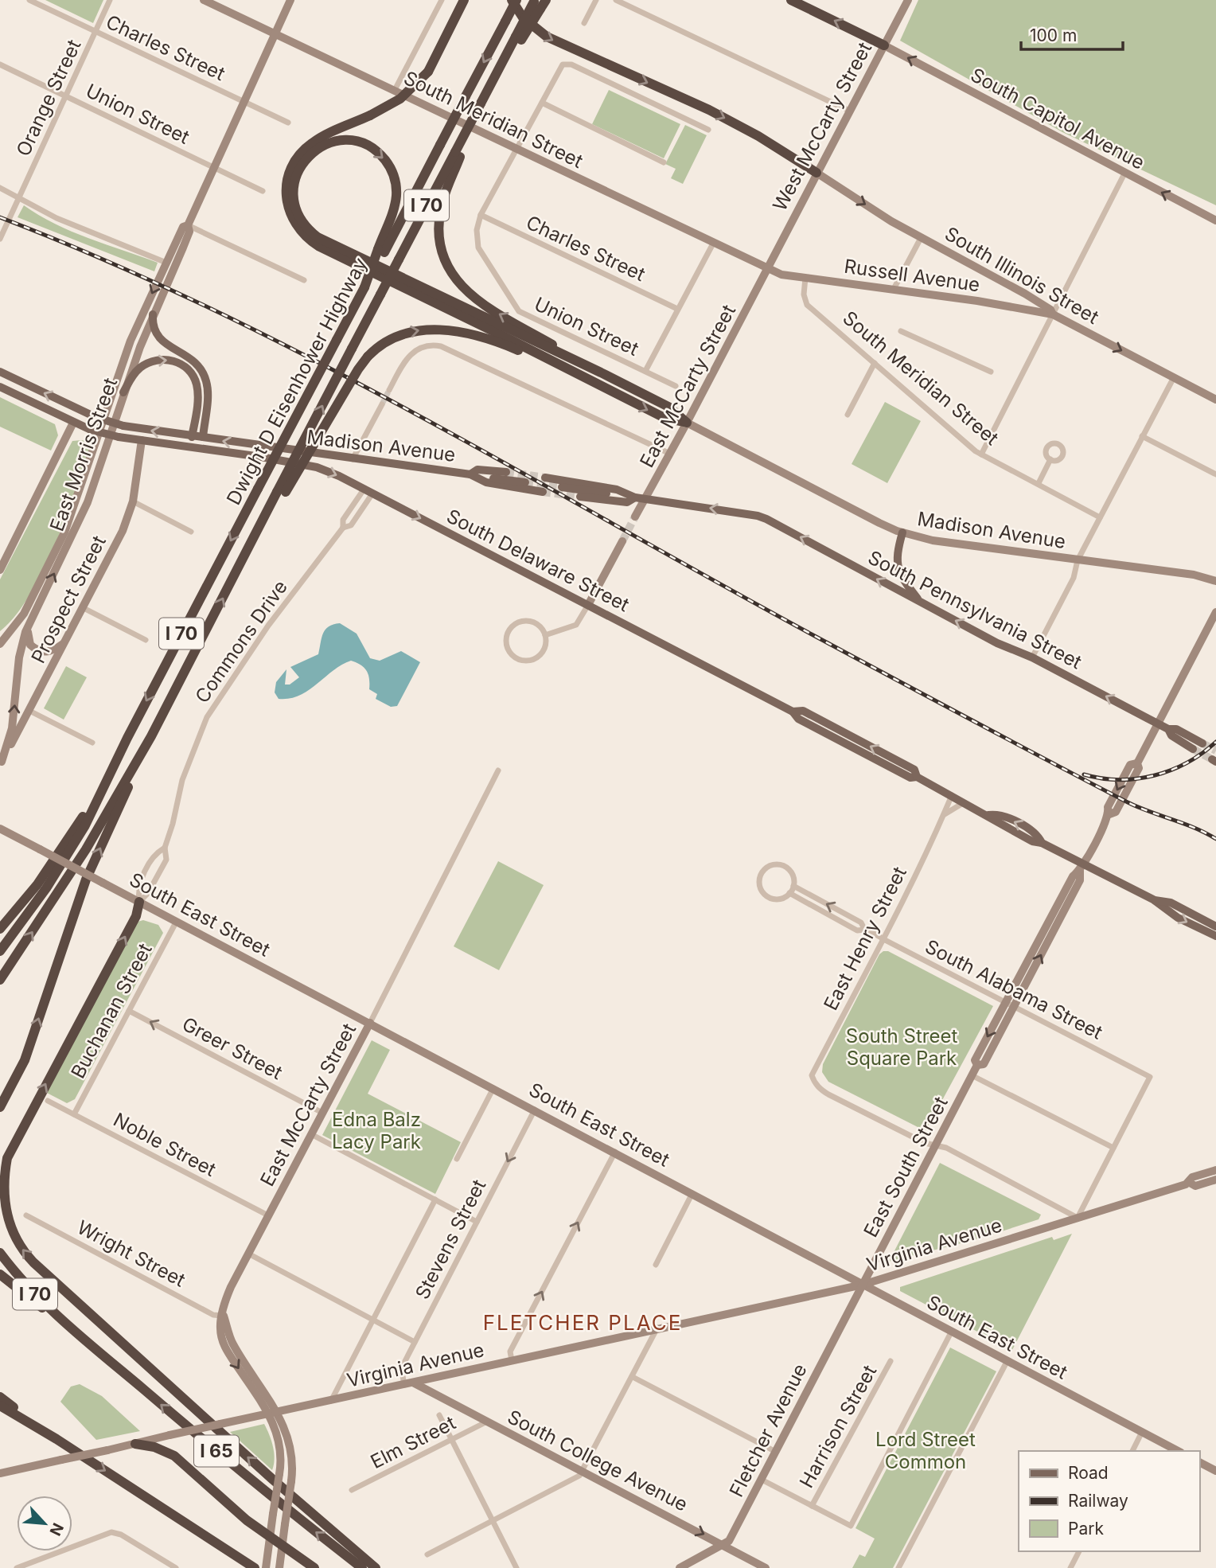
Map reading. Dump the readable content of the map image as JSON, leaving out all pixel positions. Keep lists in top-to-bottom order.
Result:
{
  "streets": {
    "highway": ["I 70", "Dwight D Eisenhower Highway", "I 65"],
    "main road": [
      "South Capitol Avenue",
      "South Meridian Street",
      "West McCarty Street",
      "Russell Avenue",
      "South Illinois Street",
      "East McCarty Street",
      "Madison Avenue",
      "East Morris Street",
      "South Delaware Street",
      "Prospect Street",
      "South Pennsylvania Street",
      "South East Street",
      "East South Street",
      "Virginia Avenue",
      "Fletcher Avenue",
      "South College Avenue"
    ],
    "street": [
      "Charles Street",
      "Orange Street",
      "Union Street",
      "Commons Drive",
      "East Henry Street",
      "South Alabama Street",
      "Buchanan Street",
      "Greer Street",
      "Noble Street",
      "Stevens Street",
      "Wright Street",
      "Harrison Street",
      "Elm Street"
    ]
  },
  "crossings": [
    ["Charles Street", "Orange Street"],
    ["Charles Street", "Union Street"],
    ["Charles Street", "East Morris Street"],
    ["Orange Street", "Union Street"],
    ["Union Street", "East Morris Street"],
    ["South Capitol Avenue", "West McCarty Street"],
    ["South Meridian Street", "West McCarty Street"],
    ["South Meridian Street", "Russell Avenue"],
    ["South Meridian Street", "East McCarty Street"],
    ["South Meridian Street", "East Morris Street"],
    ["West McCarty Street", "Russell Avenue"],
    ["West McCarty Street", "South Illinois Street"],
    ["West McCarty Street", "East McCarty Street"],
    ["I 70", "Dwight D Eisenhower Highway"],
    ["I 70", "I 65"],
    ["Russell Avenue", "South Illinois Street"],
    ["Russell Avenue", "East McCarty Street"],
    ["East McCarty Street", "Madison Avenue"],
    ["East McCarty Street", "South Pennsylvania Street"],
    ["East McCarty Street", "South East Street"],
    ["East McCarty Street", "Greer Street"],
    ["East McCarty Street", "Noble Street"],
    ["East McCarty Street", "Wright Street"],
    ["East Morris Street", "Prospect Street"],
    ["South Delaware Street", "Prospect Street"],
    ["South Delaware Street", "East Henry Street"],
    ["South Delaware Street", "East South Street"],
    ["South Pennsylvania Street", "East South Street"],
    ["South East Street", "Buchanan Street"],
    ["South East Street", "East South Street"],
    ["South East Street", "Stevens Street"],
    ["South East Street", "Virginia Avenue"],
    ["South East Street", "Fletcher Avenue"],
    ["East Henry Street", "South Alabama Street"],
    ["East Henry Street", "East South Street"],
    ["South Alabama Street", "East South Street"],
    ["Buchanan Street", "Greer Street"],
    ["Buchanan Street", "Noble Street"],
    ["East South Street", "Virginia Avenue"],
    ["East South Street", "Fletcher Avenue"],
    ["Stevens Street", "Virginia Avenue"],
    ["Virginia Avenue", "Fletcher Avenue"],
    ["Virginia Avenue", "South College Avenue"],
    ["Fletcher Avenue", "South College Avenue"],
    ["Elm Street", "South College Avenue"]
  ],
  "one_way": [
    "South Capitol Avenue",
    "South Illinois Street",
    "South Delaware Street",
    "South Pennsylvania Street",
    "Greer Street",
    "South College Avenue"
  ],
  "districts": ["FLETCHER PLACE"],
  "parks": ["South Street Square Park", "Edna Balz Lacy Park", "Lord Street Common"],
  "legend": ["Road", "Railway", "Park"],
  "scale_bar": "100 m",
  "north": "bottom right"
}
